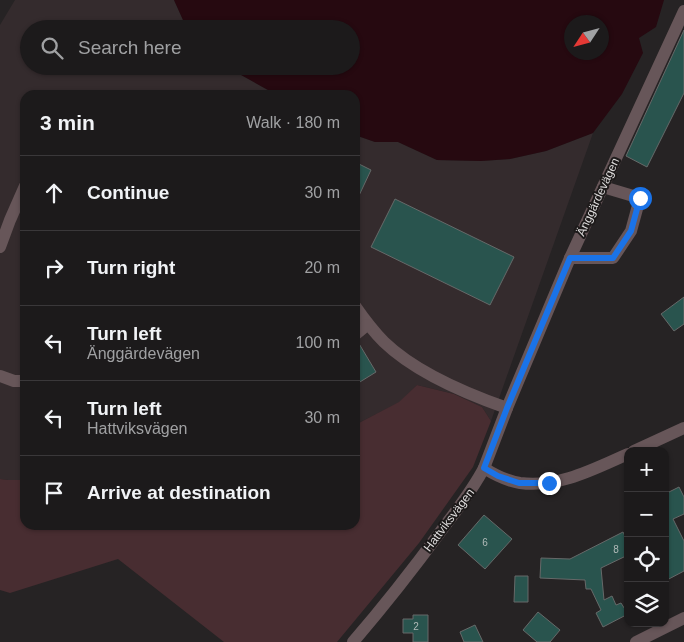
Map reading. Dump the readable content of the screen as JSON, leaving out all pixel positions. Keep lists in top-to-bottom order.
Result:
{
  "streets": {
    "street": ["Änggärdevägen", "Hattviksvägen"]
  },
  "crossings": [
    ["Änggärdevägen", "Hattviksvägen"]
  ],
  "house_numbers": ["6", "8", "2"],
  "north": "bottom left",
  "page": {
    "search": "Search here",
    "heading": ["3 min", "Walk · 180 m"],
    "list": [
      ["Continue", "30 m"],
      ["Turn right", "20 m"],
      ["Turn left", "Änggärdevägen", "100 m"],
      ["Turn left", "Hattviksvägen", "30 m"],
      "Arrive at destination"
    ],
    "map_buttons": ["+", "−"]
  }
}
